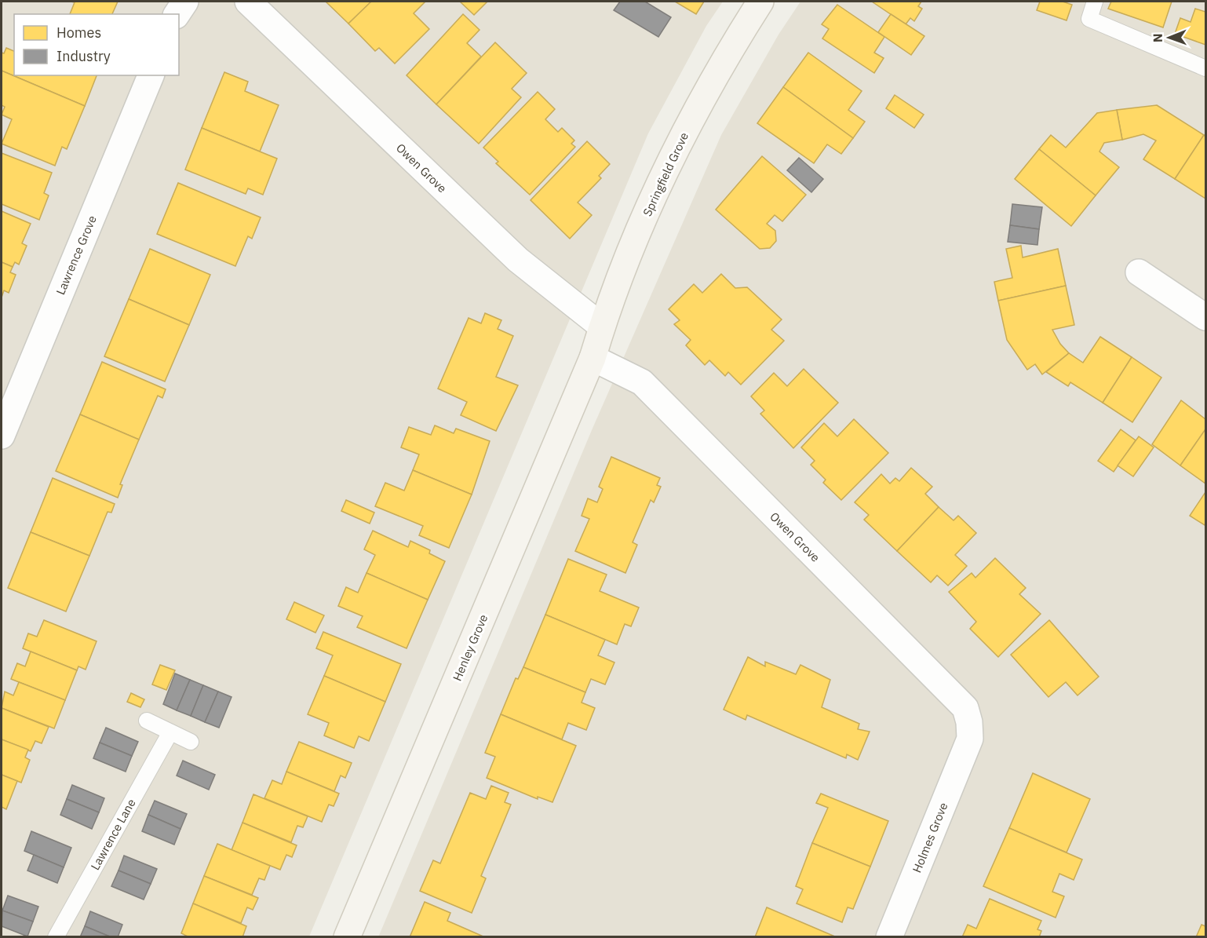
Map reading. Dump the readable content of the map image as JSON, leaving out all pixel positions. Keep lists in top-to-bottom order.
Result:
{
  "streets": {
    "street": [
      "Owen Grove",
      "Springfield Grove",
      "Lawrence Grove",
      "Henley Grove",
      "Holmes Grove"
    ],
    "lane": ["Lawrence Lane"]
  },
  "crossings": [
    ["Owen Grove", "Springfield Grove"],
    ["Owen Grove", "Henley Grove"],
    ["Owen Grove", "Holmes Grove"],
    ["Springfield Grove", "Henley Grove"]
  ],
  "legend": ["Homes", "Industry"],
  "north": "left"
}
